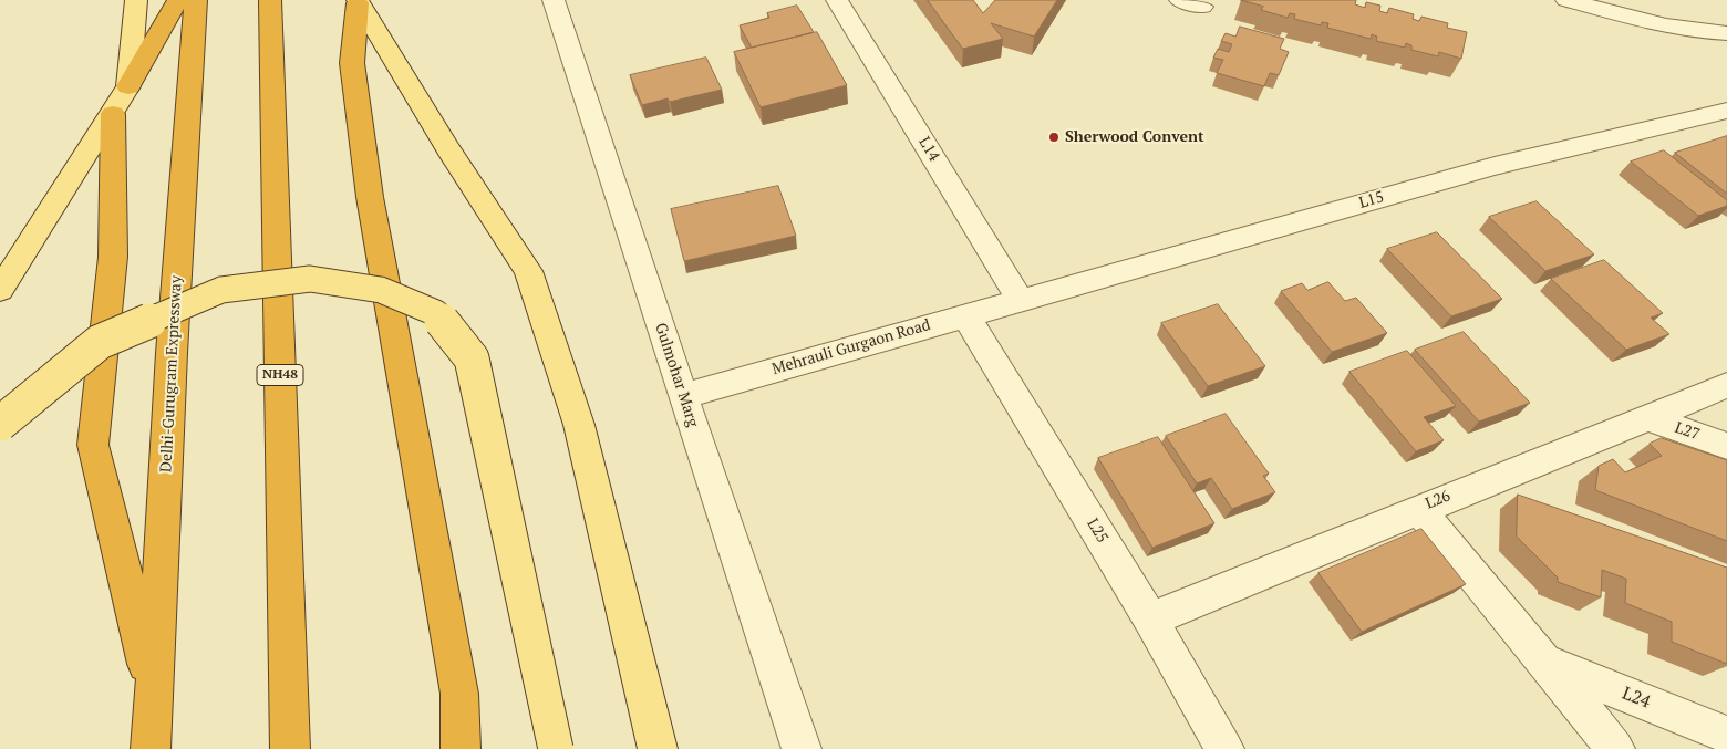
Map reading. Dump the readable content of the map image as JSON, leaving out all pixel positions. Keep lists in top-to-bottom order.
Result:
{
  "streets": {
    "highway": ["Delhi-Gurugram Expressway", "NH48"],
    "street": [
      "L14",
      "L15",
      "Mehrauli Gurgaon Road",
      "Gulmohar Marg",
      "L27",
      "L26",
      "L25",
      "L24"
    ]
  },
  "crossings": [
    ["L14", "L15"],
    ["L14", "Mehrauli Gurgaon Road"],
    ["L15", "Mehrauli Gurgaon Road"],
    ["Mehrauli Gurgaon Road", "Gulmohar Marg"],
    ["Mehrauli Gurgaon Road", "L25"],
    ["L27", "L26"],
    ["L26", "L25"]
  ],
  "places": ["Sherwood Convent"]
}
